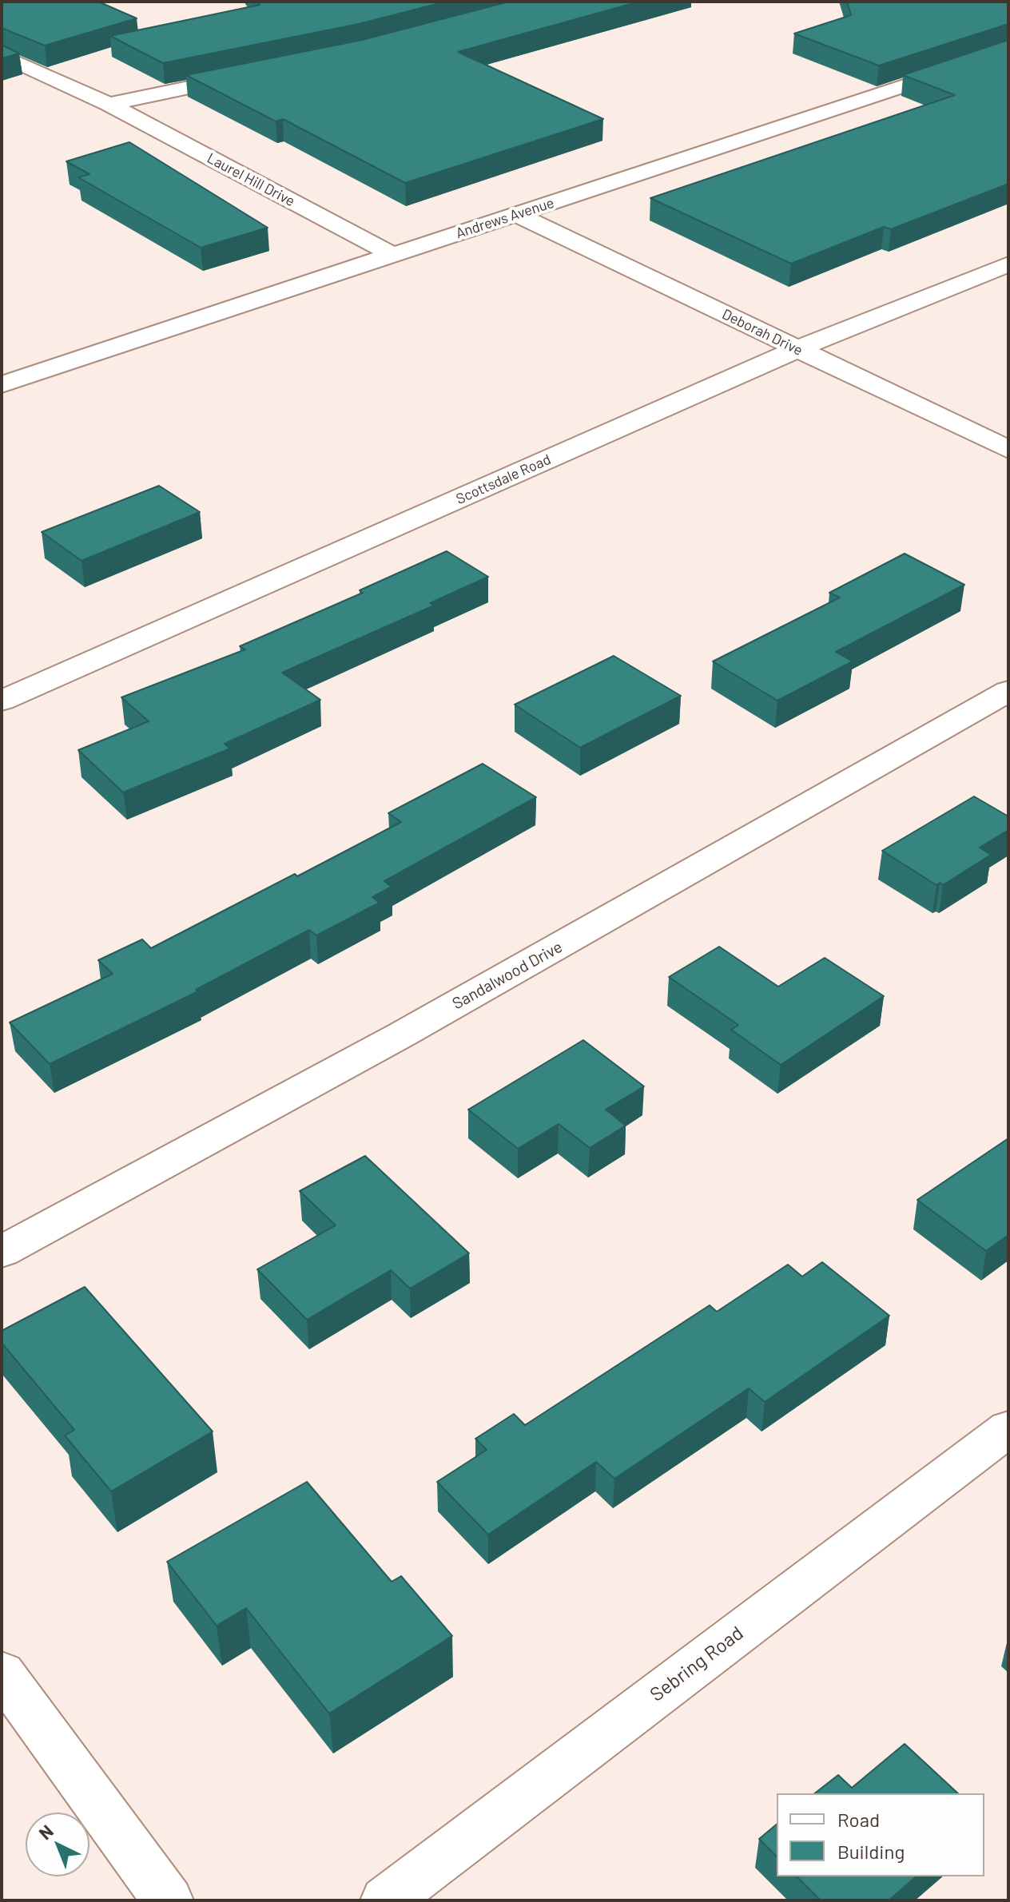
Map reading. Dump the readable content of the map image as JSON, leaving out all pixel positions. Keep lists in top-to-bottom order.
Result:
{
  "streets": {
    "street": [
      "Laurel Hill Drive",
      "Andrews Avenue",
      "Deborah Drive",
      "Scottsdale Road",
      "Sandalwood Drive",
      "Sebring Road"
    ]
  },
  "crossings": [
    ["Laurel Hill Drive", "Andrews Avenue"],
    ["Andrews Avenue", "Deborah Drive"],
    ["Deborah Drive", "Scottsdale Road"]
  ],
  "legend": ["Road", "Building"],
  "north": "top left"
}
